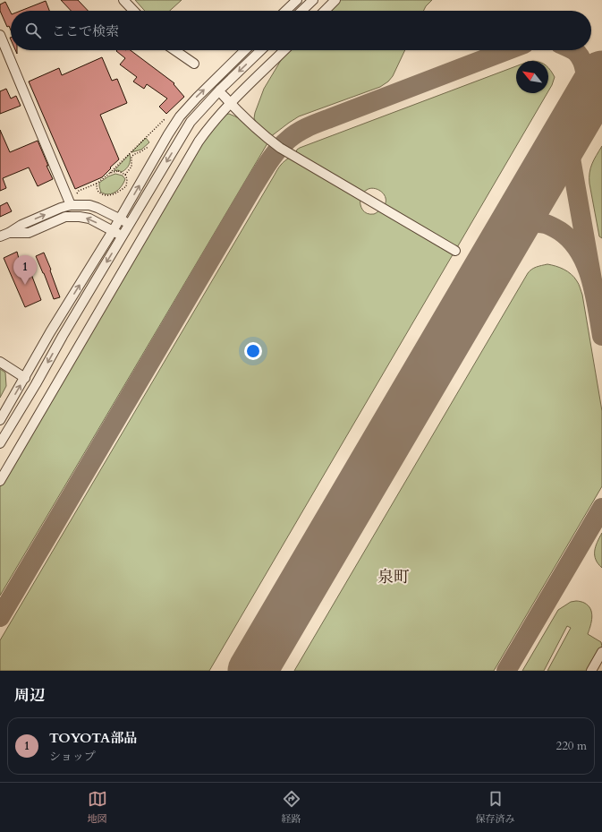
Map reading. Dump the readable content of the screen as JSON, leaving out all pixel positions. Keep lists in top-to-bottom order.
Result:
{
  "districts": ["泉町"],
  "north": "top left",
  "page": {
    "search": "ここで検索",
    "pins": "1",
    "heading": "周辺",
    "list": [
      {
        "mark": "1",
        "name": "TOYOTA部品",
        "note": "ショップ",
        "value": "220 m"
      }
    ],
    "nav": ["地図", "経路", "保存済み"]
  }
}
